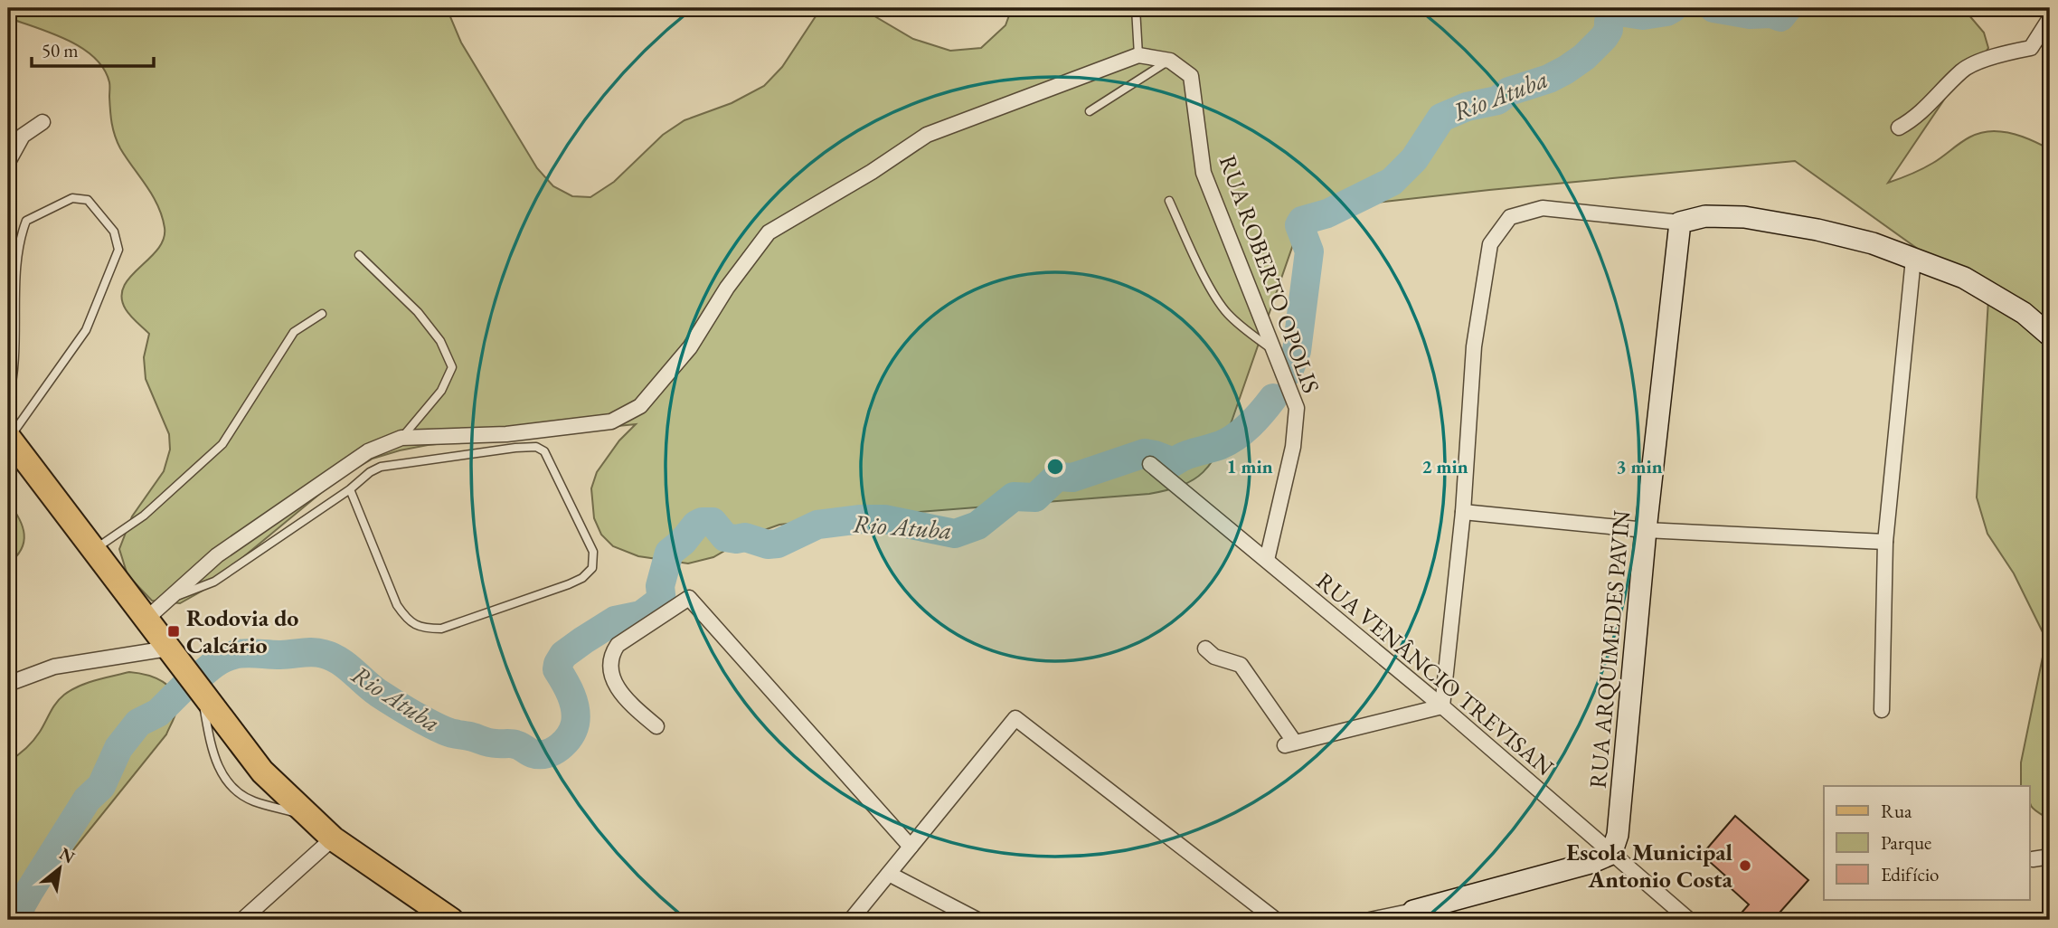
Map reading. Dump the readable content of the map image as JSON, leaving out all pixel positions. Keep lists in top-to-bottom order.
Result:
{
  "streets": {
    "street": ["RUA ROBERTO OPOLIS", "RUA ARQUIMEDES PAVIN", "RUA VENÂNCIO TREVISAN"]
  },
  "crossings": [
    ["RUA ROBERTO OPOLIS", "RUA VENÂNCIO TREVISAN"],
    ["RUA ARQUIMEDES PAVIN", "RUA VENÂNCIO TREVISAN"]
  ],
  "water": ["Rio Atuba"],
  "places": {
    "transit": ["Rodovia do Calcário"],
    "other": ["Escola Municipal Antonio Costa"]
  },
  "legend": ["Rua", "Parque", "Edifício"],
  "scale_bar": "50 m",
  "north": "top right",
  "rings": ["1 min", "2 min", "3 min"]
}
